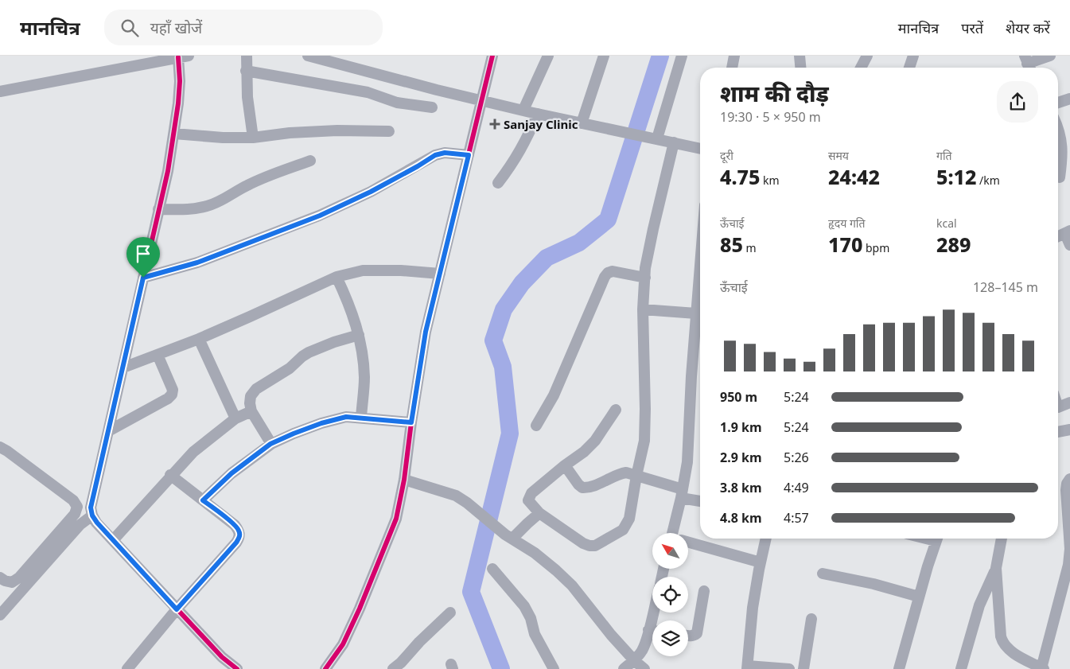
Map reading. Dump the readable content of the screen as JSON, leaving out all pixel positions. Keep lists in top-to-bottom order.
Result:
{
  "places": {
    "health": ["Sanjay Clinic"]
  },
  "north": "top left",
  "page": {
    "header": "मानचित्र",
    "search": "यहाँ खोजें",
    "nav": ["मानचित्र", "परतें", "शेयर करें"],
    "heading": ["शाम की दौड़", "19:30 · 5 × 950 m"],
    "stats": [
      ["दूरी", "4.75 km"],
      ["समय", "24:42"],
      ["गति", "5:12 /km"],
      ["ऊँचाई", "85 m"],
      ["हृदय गति", "170 bpm"],
      ["kcal", "289"]
    ],
    "chart": ["ऊँचाई", "128–145 m"],
    "list": [
      {
        "name": "950 m",
        "note": "5:24"
      },
      {
        "name": "1.9 km",
        "note": "5:24"
      },
      {
        "name": "2.9 km",
        "note": "5:26"
      },
      {
        "name": "3.8 km",
        "note": "4:49"
      },
      {
        "name": "4.8 km",
        "note": "4:57"
      }
    ]
  }
}
